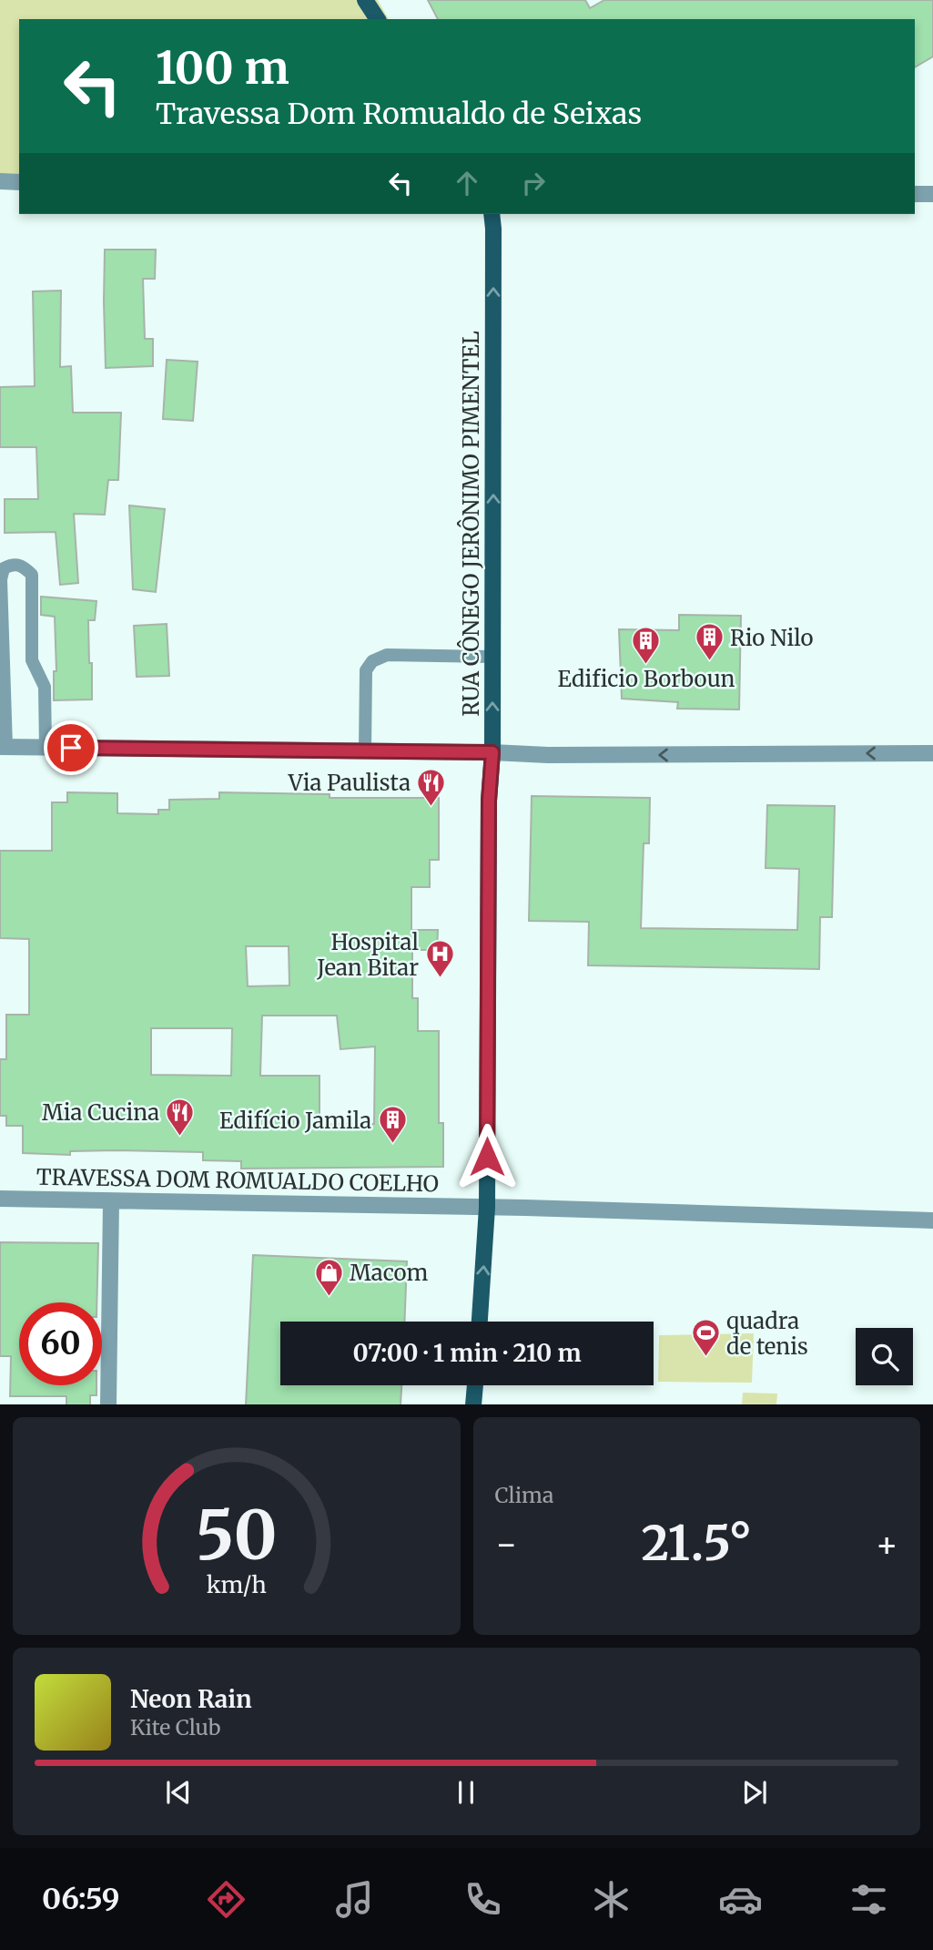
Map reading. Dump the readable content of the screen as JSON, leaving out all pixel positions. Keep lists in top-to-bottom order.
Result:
{
  "streets": {
    "main road": ["RUA CÔNEGO JERÔNIMO PIMENTEL"],
    "street": ["TRAVESSA DOM ROMUALDO COELHO"]
  },
  "crossings": [
    ["RUA CÔNEGO JERÔNIMO PIMENTEL", "TRAVESSA DOM ROMUALDO COELHO"]
  ],
  "one_way": ["RUA CÔNEGO JERÔNIMO PIMENTEL"],
  "places": {
    "building": ["Rio Nilo", "Edificio Borboun", "Edifício Jamila"],
    "restaurant": ["Via Paulista", "Mia Cucina"],
    "hospital": ["Hospital Jean Bitar"],
    "shop": ["Macom"],
    "sports": ["quadra de tenis"]
  },
  "page": {
    "turn": ["100 m", "Travessa Dom Romualdo de Seixas"],
    "limit": "60",
    "trip": "07:00 · 1 min · 210 m",
    "tile": "Clima",
    "heat": ["−", "21.5°", "+"],
    "song": ["Neon Rain", "Kite Club"],
    "tabs": "06:59",
    "gauge": ["50", "km/h"]
  }
}
